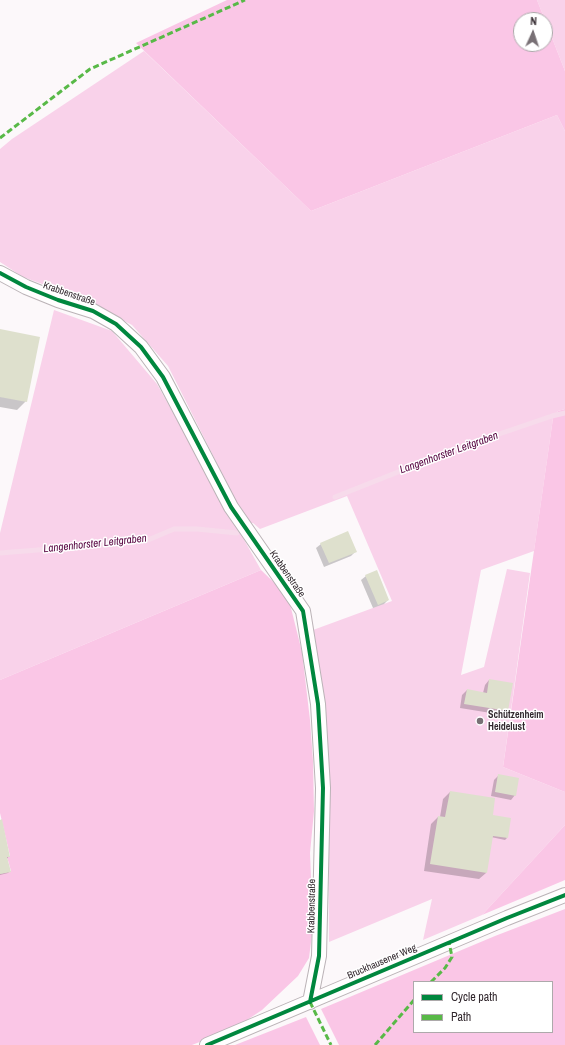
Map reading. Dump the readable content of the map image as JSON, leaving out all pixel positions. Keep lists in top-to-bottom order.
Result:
{
  "streets": {
    "street": ["Krabbenstraße", "Bruckhausener Weg"]
  },
  "crossings": [
    ["Krabbenstraße", "Bruckhausener Weg"]
  ],
  "water": ["Langenhorster Leitgraben"],
  "places": ["Schützenheim Heidelust"],
  "legend": ["Cycle path", "Path"],
  "north": "top"
}
